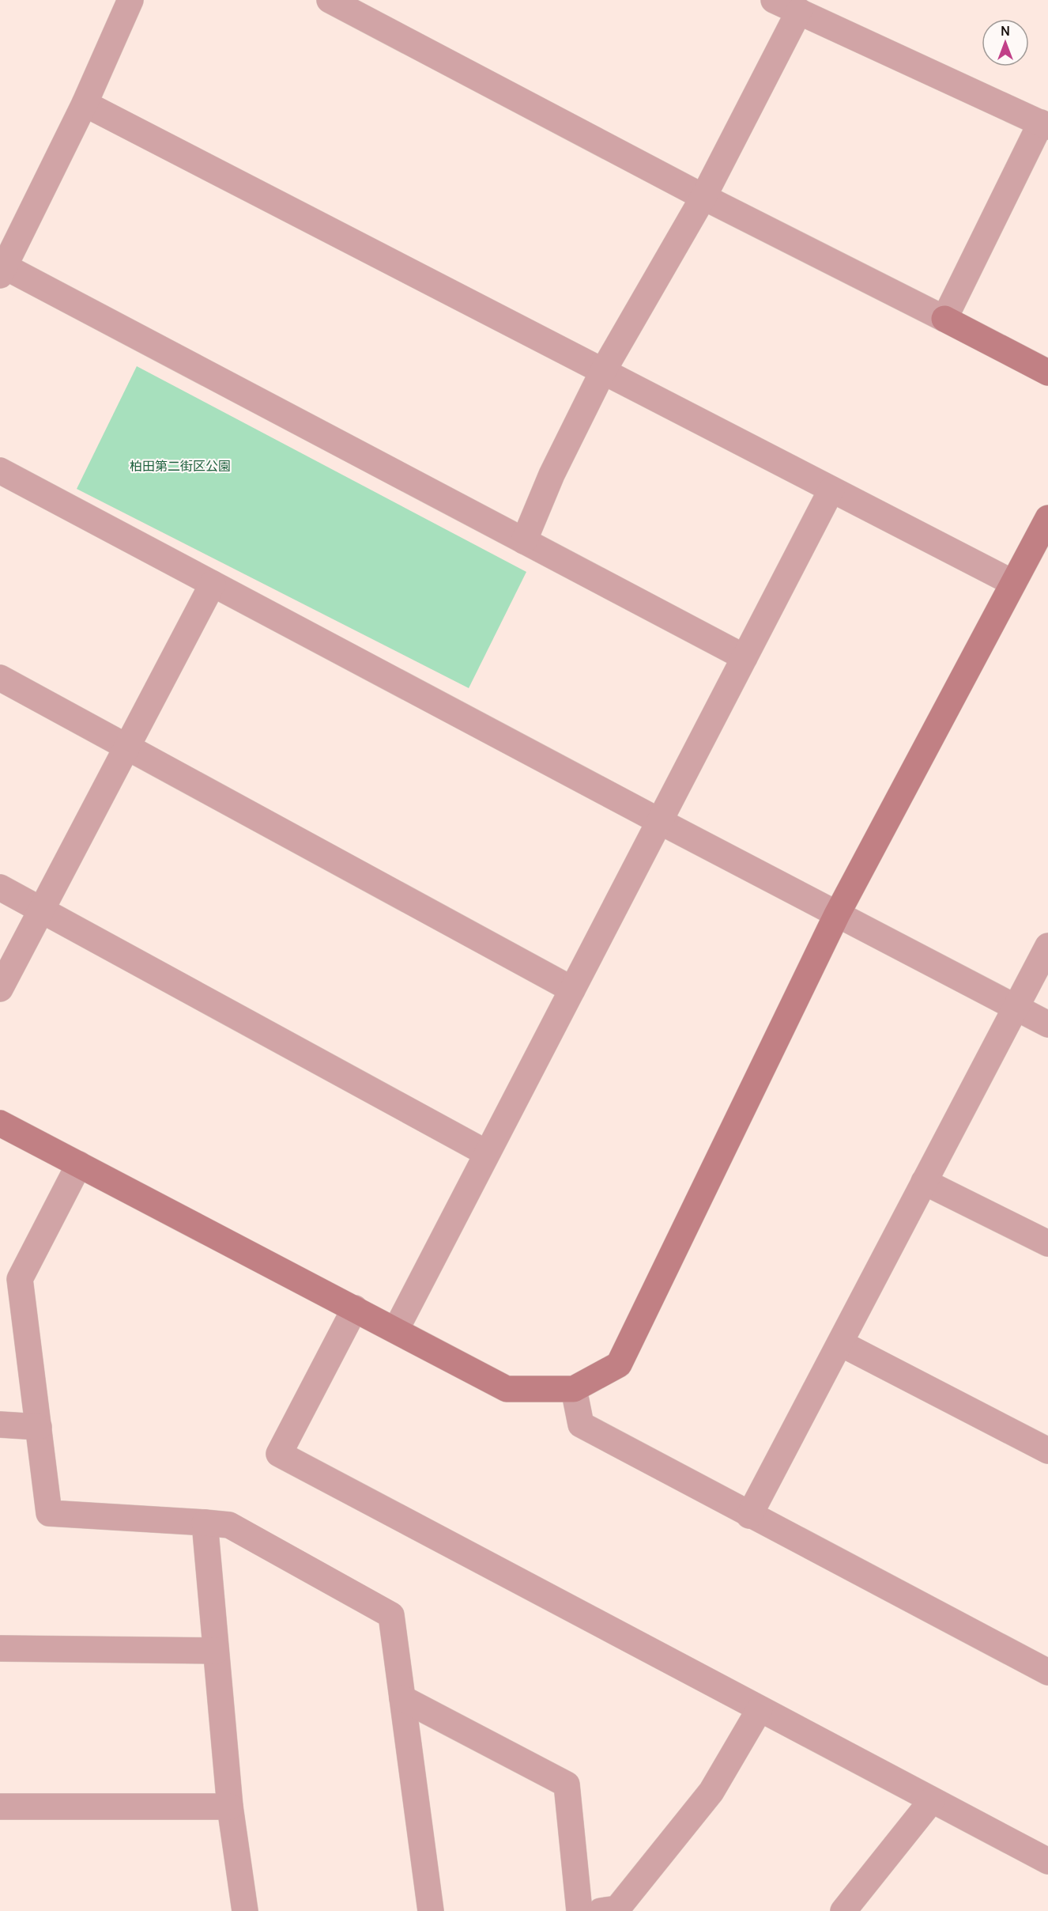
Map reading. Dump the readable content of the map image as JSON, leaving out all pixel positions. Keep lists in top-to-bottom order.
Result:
{
  "parks": ["柏田第二街区公園"],
  "north": "top"
}
